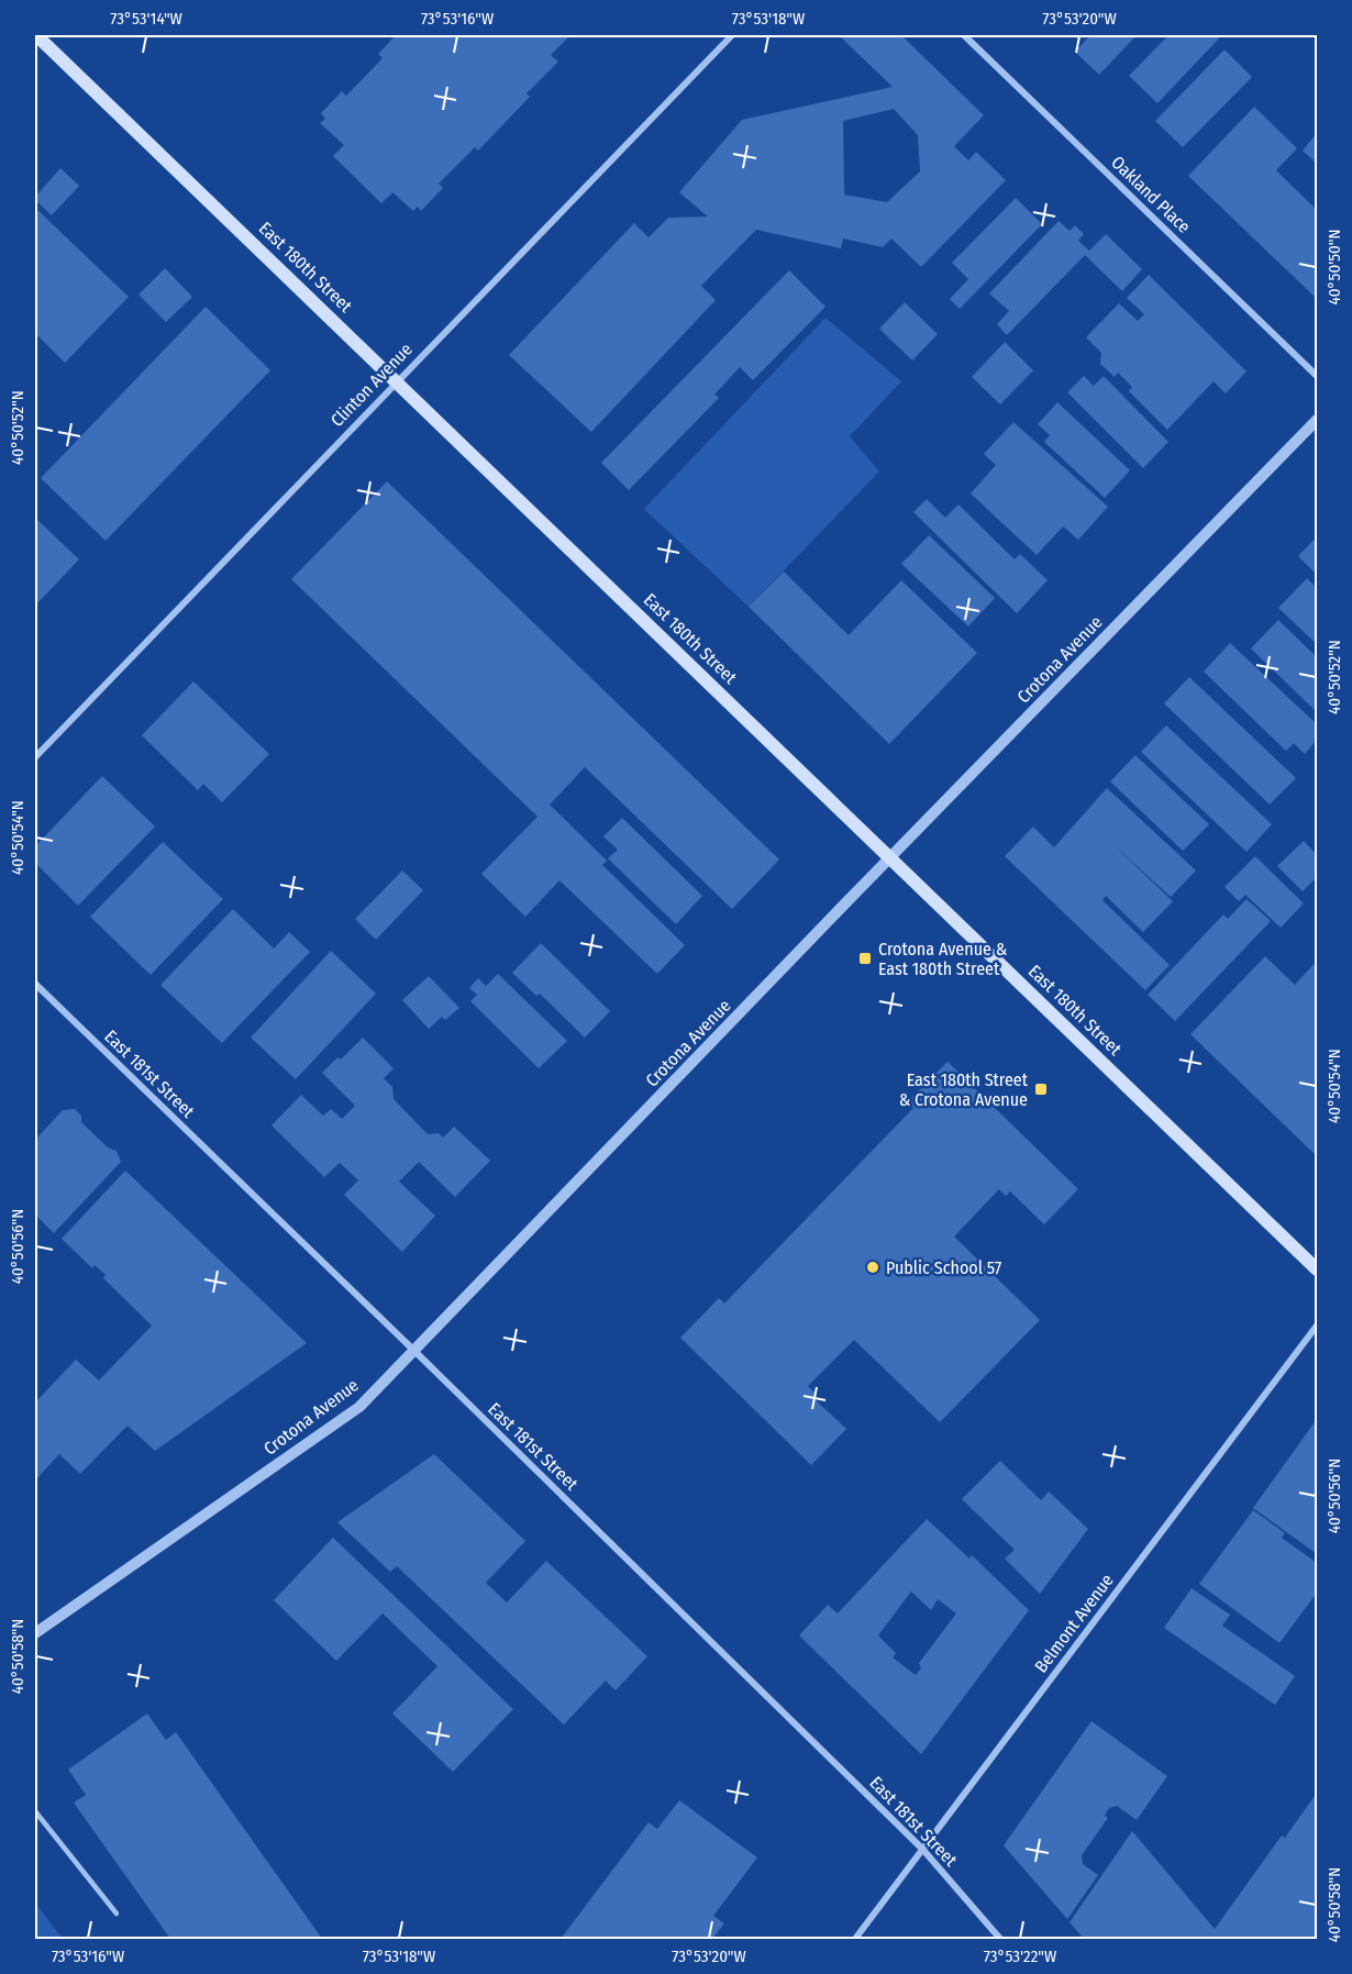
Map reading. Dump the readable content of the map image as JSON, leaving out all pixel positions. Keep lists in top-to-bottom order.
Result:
{
  "streets": {
    "main road": ["East 180th Street"],
    "street": [
      "Oakland Place",
      "Clinton Avenue",
      "Crotona Avenue",
      "East 181st Street",
      "Belmont Avenue"
    ]
  },
  "crossings": [
    ["East 180th Street", "Clinton Avenue"],
    ["East 180th Street", "Crotona Avenue"],
    ["Crotona Avenue", "East 181st Street"],
    ["East 181st Street", "Belmont Avenue"]
  ],
  "places": {
    "transit": ["Crotona Avenue & East 180th Street", "East 180th Street & Crotona Avenue"],
    "other": ["Public School 57"]
  },
  "coordinates": [
    "73°53'14\"W",
    "73°53'16\"W",
    "73°53'18\"W",
    "73°53'20\"W",
    "40°50'50\"N",
    "40°50'52\"N",
    "40°50'54\"N",
    "40°50'56\"N",
    "40°50'58\"N",
    "73°53'22\"W"
  ]
}
